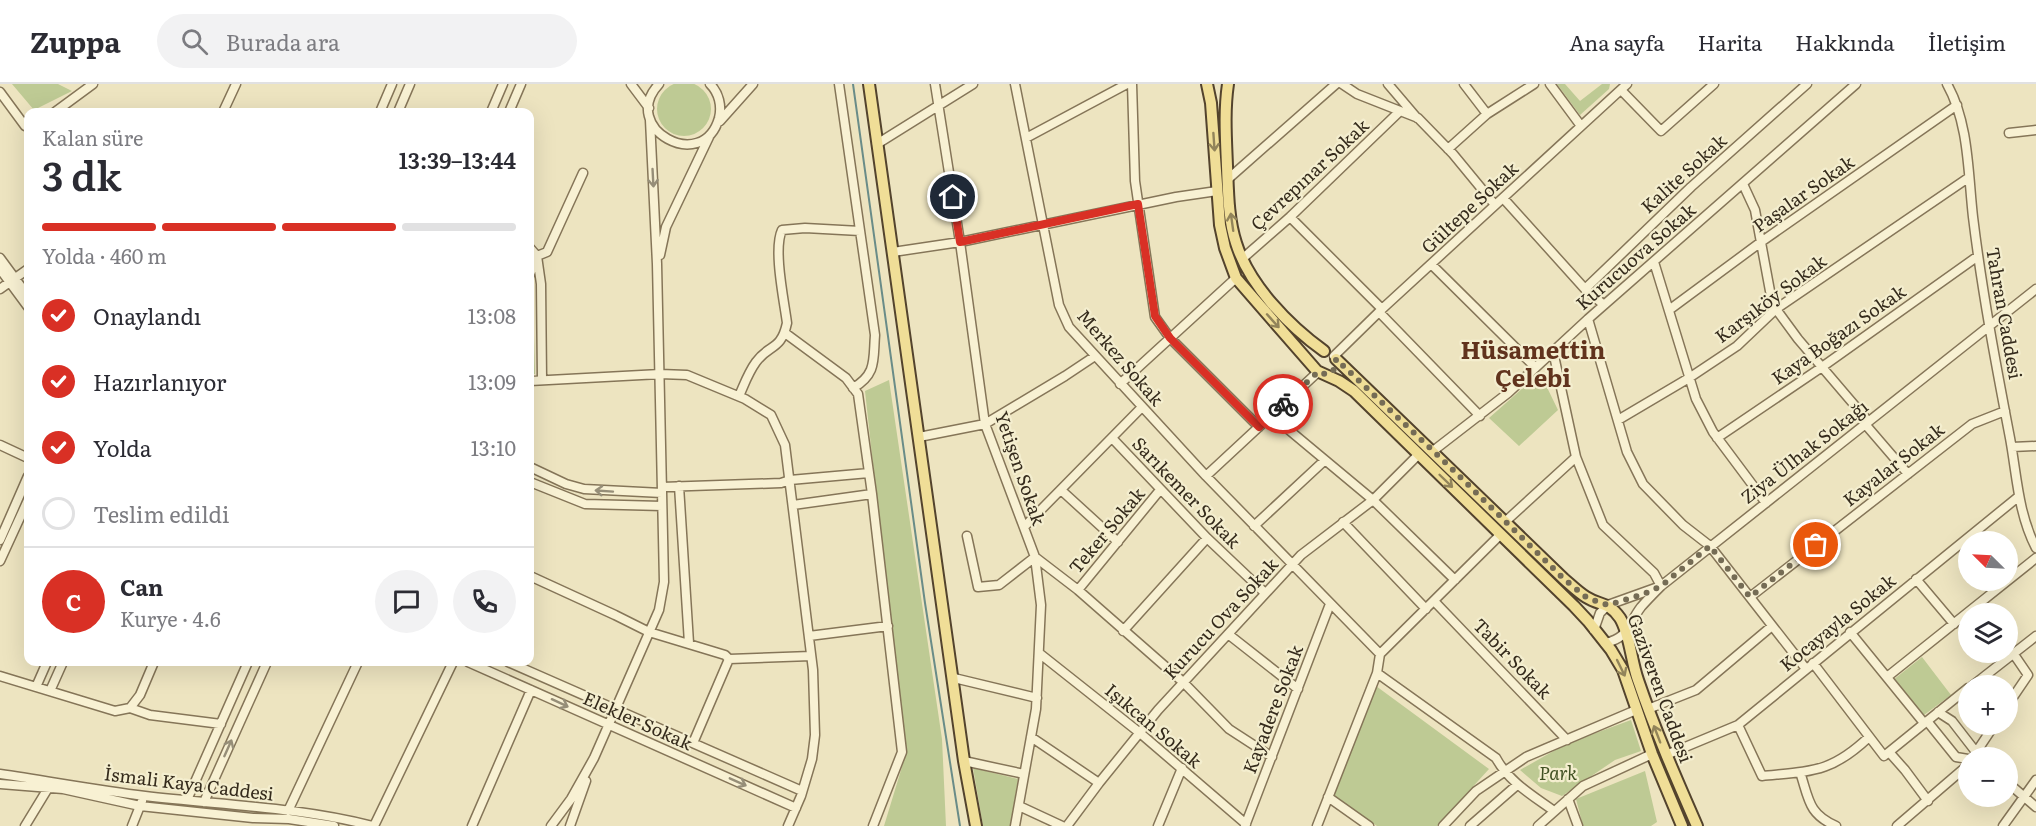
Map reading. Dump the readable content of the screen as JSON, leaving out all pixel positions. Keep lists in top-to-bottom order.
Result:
{
  "streets": {
    "main road": ["Gaziveren Caddesi"],
    "street": [
      "Kalite Sokak",
      "Çevrepınar Sokak",
      "Paşalar Sokak",
      "Gültepe Sokak",
      "Kurucuova Sokak",
      "Karşıköy Sokak",
      "Tahran Caddesi",
      "Kaya Boğazı Sokak",
      "Merkez Sokak",
      "Ziya Ülhak Sokağı",
      "Kayalar Sokak",
      "Yetişen Sokak",
      "Sarıkemer Sokak",
      "Teker Sokak",
      "Kurucu Ova Sokak",
      "Kocayayla Sokak",
      "Tabir Sokak",
      "Kayadere Sokak",
      "Elekler Sokak",
      "Işıkcan Sokak",
      "İsmali Kaya Caddesi"
    ]
  },
  "crossings": [
    ["Çevrepınar Sokak", "Gaziveren Caddesi"],
    ["Paşalar Sokak", "Tahran Caddesi"],
    ["Gültepe Sokak", "Gaziveren Caddesi"],
    ["Kurucuova Sokak", "Gaziveren Caddesi"],
    ["Karşıköy Sokak", "Tahran Caddesi"],
    ["Tahran Caddesi", "Kaya Boğazı Sokak"],
    ["Tahran Caddesi", "Ziya Ülhak Sokağı"],
    ["Tahran Caddesi", "Kayalar Sokak"],
    ["Tahran Caddesi", "Kocayayla Sokak"],
    ["Merkez Sokak", "Kurucu Ova Sokak"],
    ["Merkez Sokak", "Kayadere Sokak"],
    ["Ziya Ülhak Sokağı", "Gaziveren Caddesi"],
    ["Yetişen Sokak", "Işıkcan Sokak"],
    ["Sarıkemer Sokak", "Teker Sokak"],
    ["Sarıkemer Sokak", "Kurucu Ova Sokak"],
    ["Kurucu Ova Sokak", "Gaziveren Caddesi"],
    ["Kurucu Ova Sokak", "Işıkcan Sokak"],
    ["Kocayayla Sokak", "Gaziveren Caddesi"],
    ["Kayadere Sokak", "Işıkcan Sokak"]
  ],
  "districts": ["Hüsamettin Çelebi"],
  "parks": ["Park"],
  "north": "top left",
  "page": {
    "header": "Zuppa",
    "search": "Burada ara",
    "nav": [
      "Ana sayfa",
      "Harita",
      "Hakkında",
      "İletişim"
    ],
    "heading": ["3 dk", "Kalan süre", "13:39–13:44"],
    "panel": ["Can", "Kurye · 4.6"],
    "bar": "Yolda · 460 m",
    "list": [
      ["Onaylandı", "13:08"],
      ["Hazırlanıyor", "13:09"],
      ["Yolda", "13:10"],
      "Teslim edildi"
    ],
    "map_buttons": ["+", "−"],
    "round": "C"
  }
}
